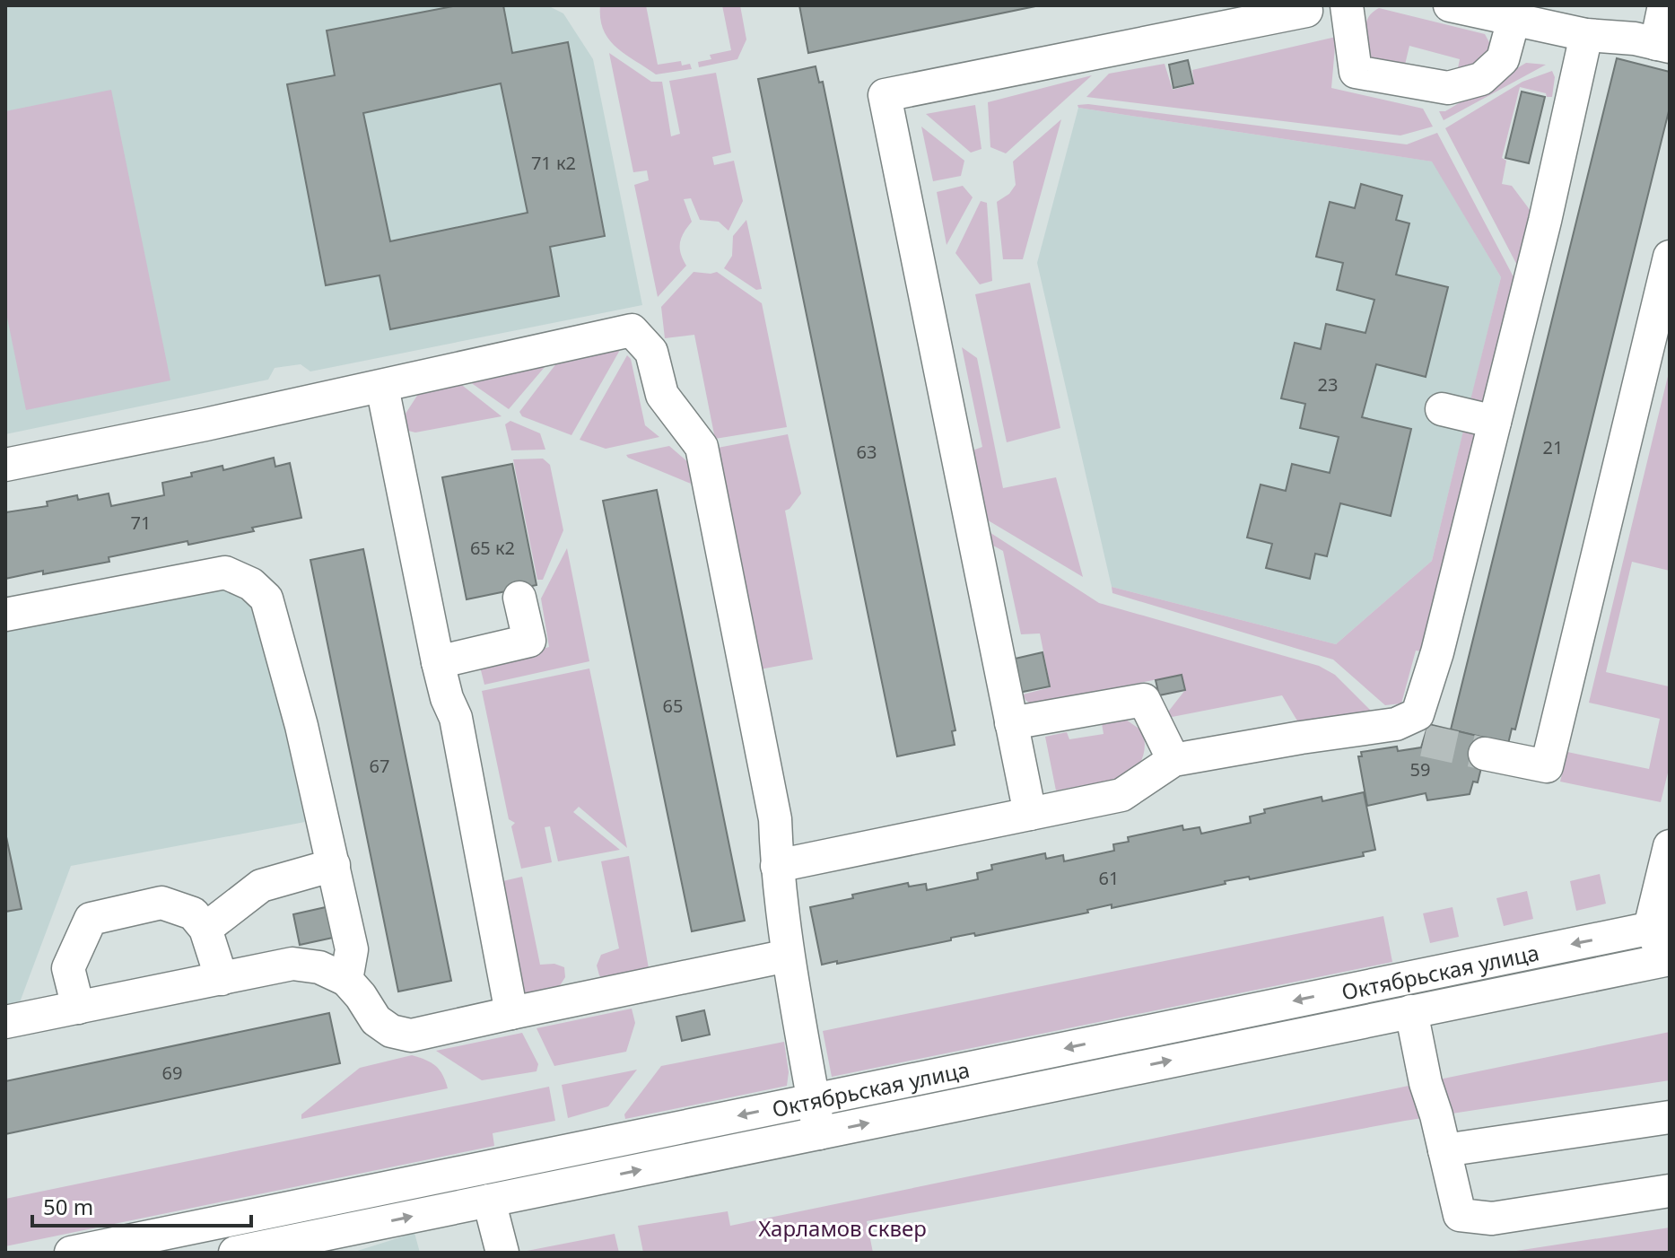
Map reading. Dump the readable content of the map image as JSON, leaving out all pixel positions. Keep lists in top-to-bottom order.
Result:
{
  "streets": {
    "street": ["Октябрьская улица"]
  },
  "parks": ["Харламов сквер"],
  "house_numbers": [
    "71 к2",
    "23",
    "21",
    "63",
    "71",
    "65 к2",
    "65",
    "67",
    "59",
    "61",
    "69"
  ],
  "scale_bar": "50 m"
}
